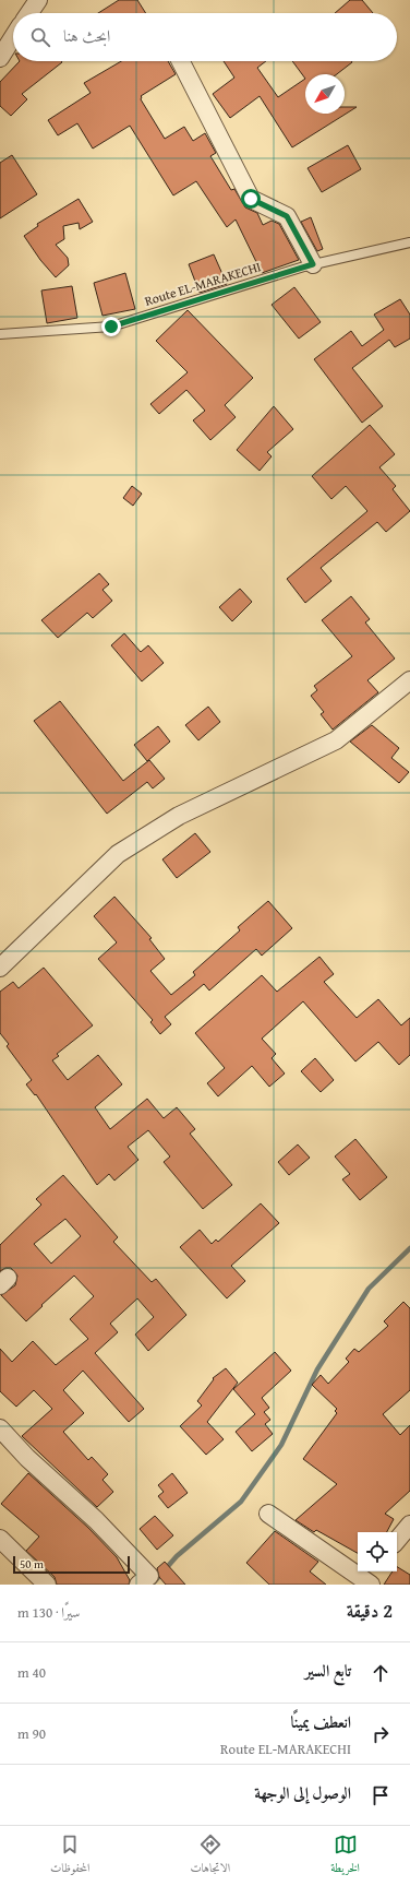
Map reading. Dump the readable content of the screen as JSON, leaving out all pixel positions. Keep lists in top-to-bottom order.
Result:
{
  "streets": {
    "lane": ["Route EL-MARAKECHI"]
  },
  "scale_bar": "50 m",
  "north": "bottom left",
  "page": {
    "search": "ابحث هنا",
    "scale": "50 m",
    "heading": ["2 دقيقة", "سيرًا · 130 m"],
    "list": [
      ["تابع السير", "40 m"],
      ["انعطف يمينًا", "Route EL-MARAKECHI", "90 m"],
      "الوصول إلى الوجهة"
    ],
    "nav": ["الخريطة", "الاتجاهات", "المحفوظات"]
  }
}
